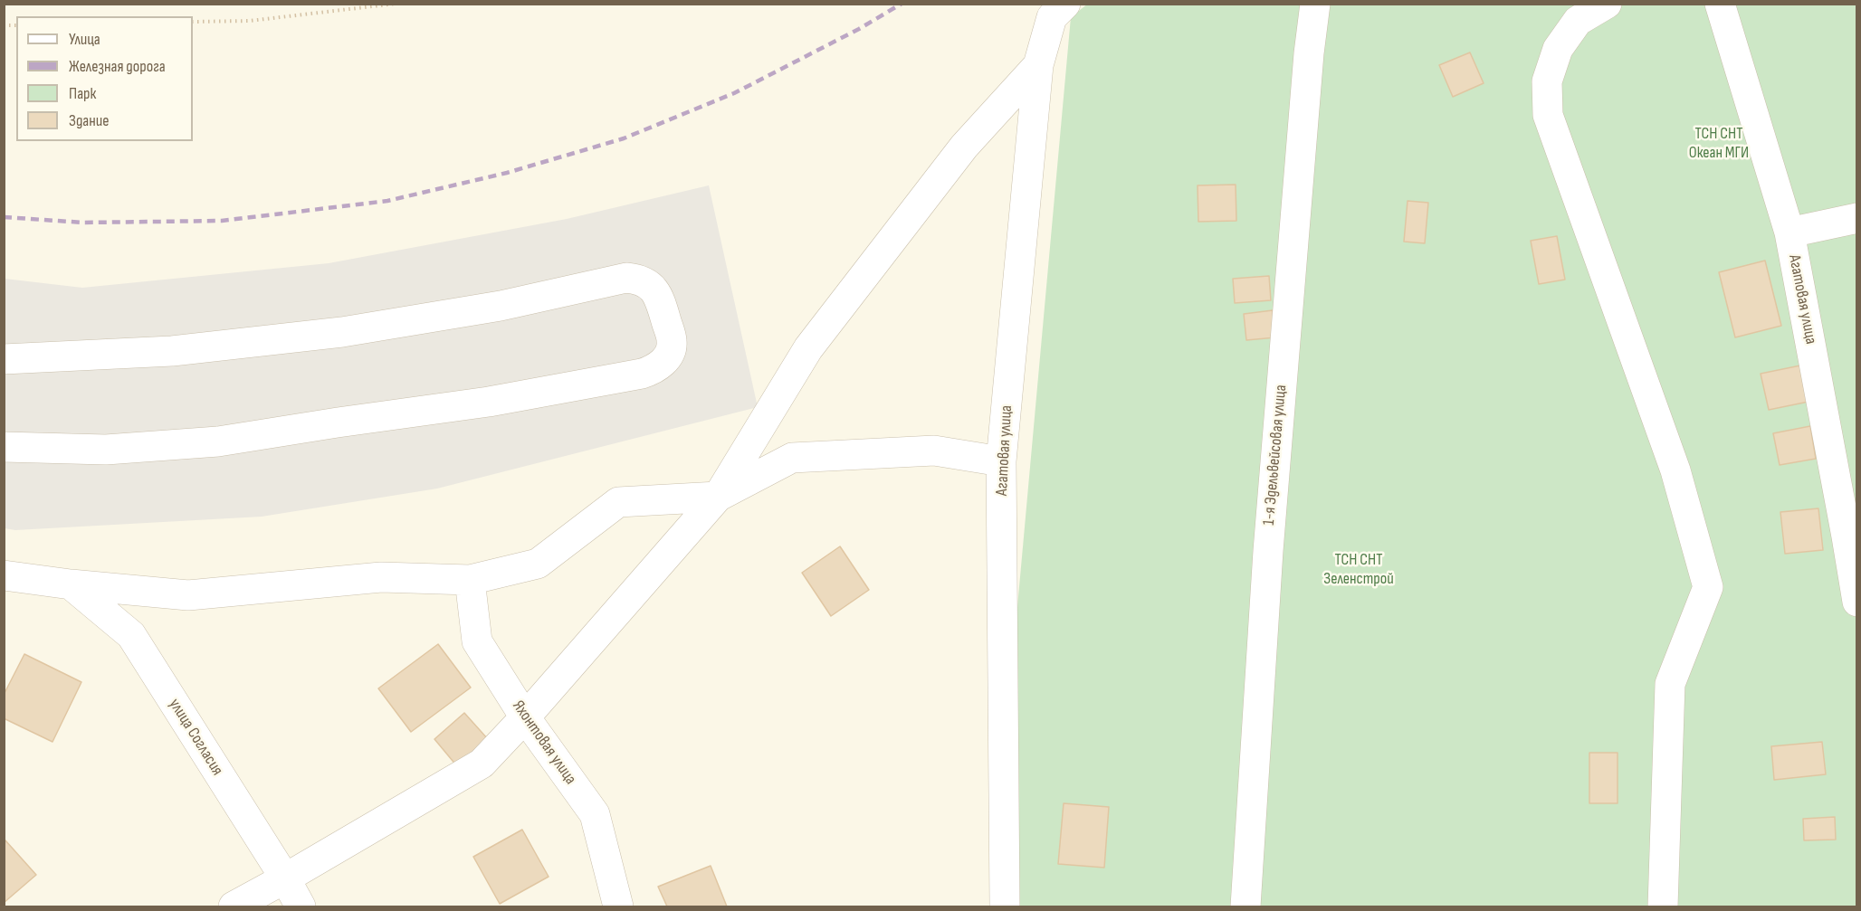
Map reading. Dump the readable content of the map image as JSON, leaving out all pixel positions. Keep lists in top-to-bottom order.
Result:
{
  "streets": {
    "street": [
      "Агатовая улица",
      "1-я Эдельвейсовая улица",
      "улица Согласия",
      "Яхонтовая улица"
    ]
  },
  "parks": ["ТСН СНТ Океан МГИ", "ТСН СНТ Зеленстрой"],
  "legend": [
    "Улица",
    "Железная дорога",
    "Парк",
    "Здание"
  ]
}
